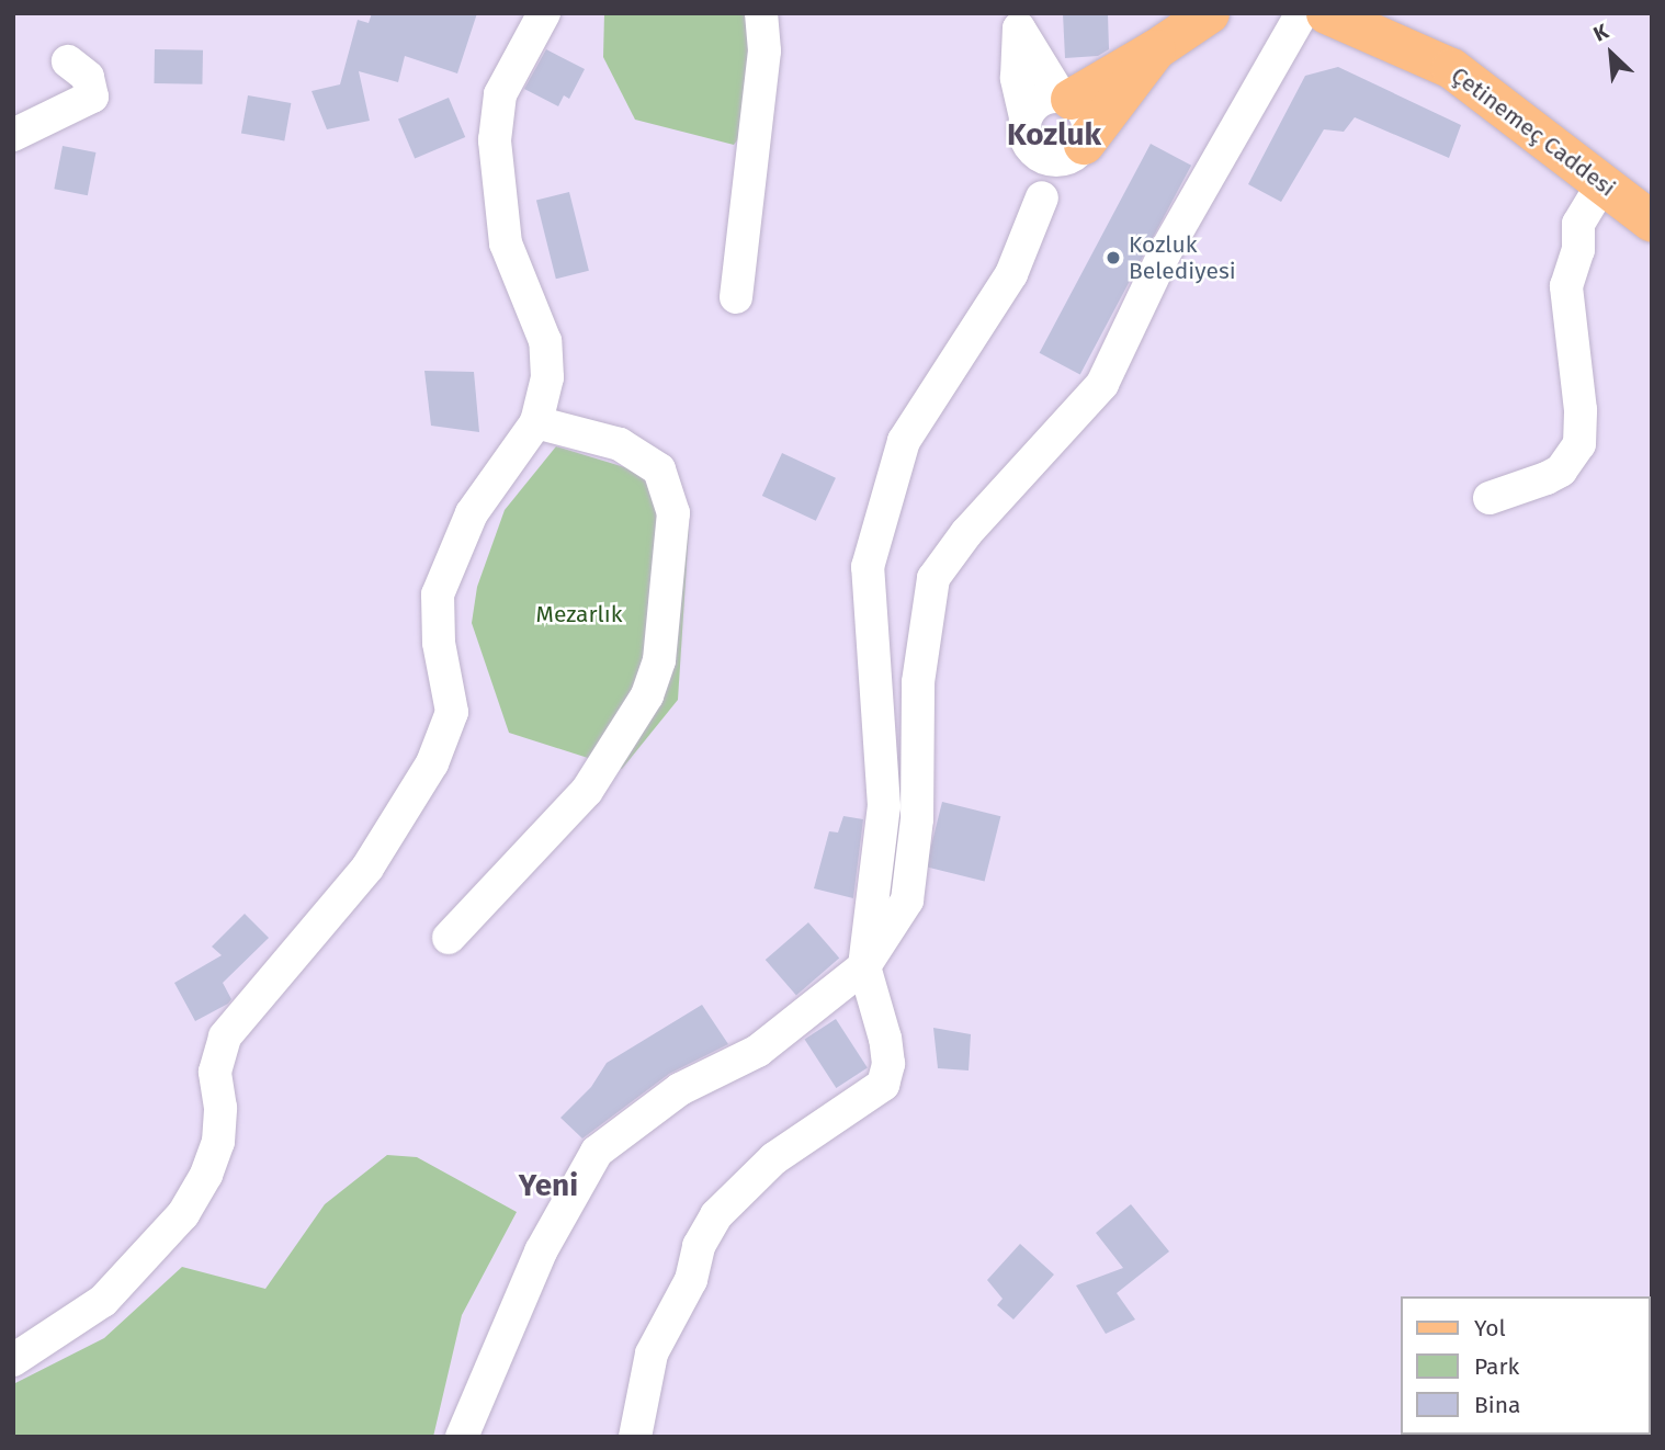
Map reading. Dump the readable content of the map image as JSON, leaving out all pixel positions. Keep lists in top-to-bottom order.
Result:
{
  "streets": {
    "main road": ["Çetinemeç Caddesi"]
  },
  "districts": ["Kozluk", "Yeni"],
  "parks": ["Mezarlık"],
  "places": ["Kozluk Belediyesi"],
  "legend": ["Yol", "Park", "Bina"],
  "north": "top left"
}
